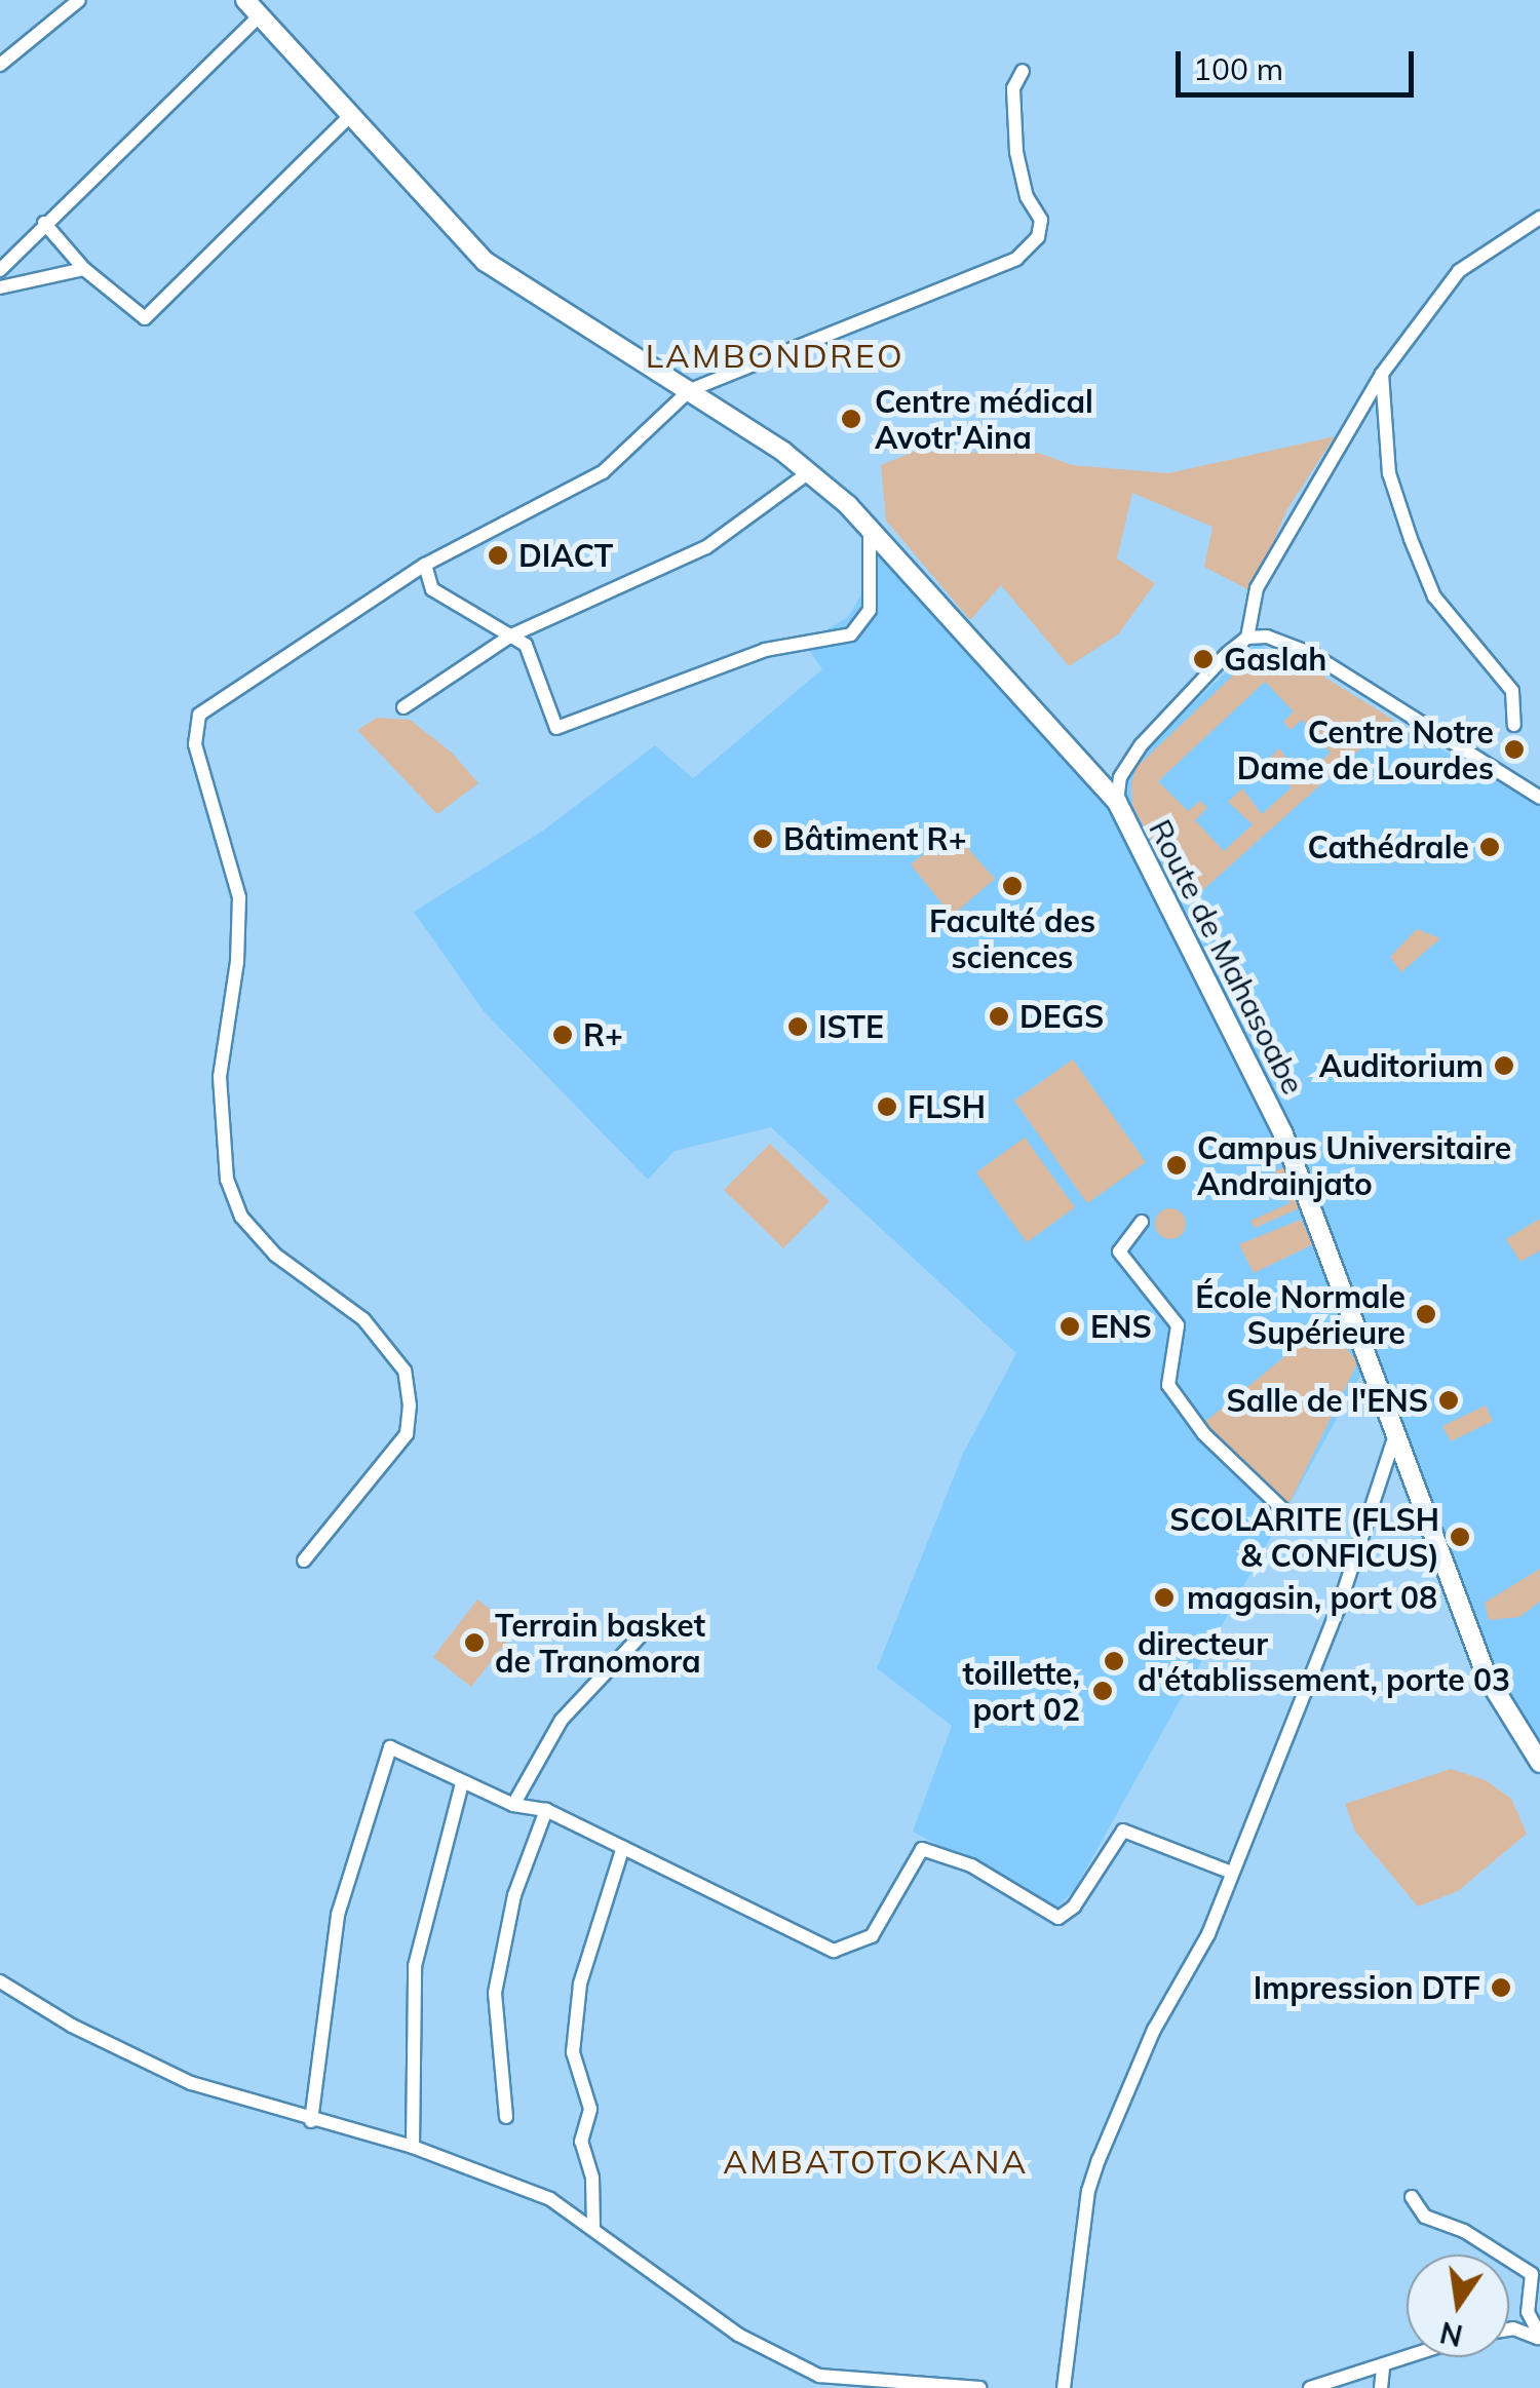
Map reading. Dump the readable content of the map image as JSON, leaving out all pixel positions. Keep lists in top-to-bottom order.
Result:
{
  "streets": {
    "street": ["Route de Mahasoabe"]
  },
  "districts": ["LAMBONDREO", "AMBATOTOKANA"],
  "places": [
    "Centre médical Avotr'Aina",
    "DIACT",
    "Gaslah",
    "Centre Notre Dame de Lourdes",
    "Bâtiment R+",
    "Cathédrale",
    "Faculté des sciences",
    "DEGS",
    "ISTE",
    "R+",
    "Auditorium",
    "FLSH",
    "Campus Universitaire Andrainjato",
    "École Normale Supérieure",
    "ENS",
    "Salle de l'ENS",
    "SCOLARITE (FLSH & CONFICUS)",
    "magasin, port 08",
    "Terrain basket de Tranomora",
    "directeur d'établissement, porte 03",
    "toillette, port 02",
    "Impression DTF"
  ],
  "scale_bar": "100 m",
  "north": "bottom"
}
